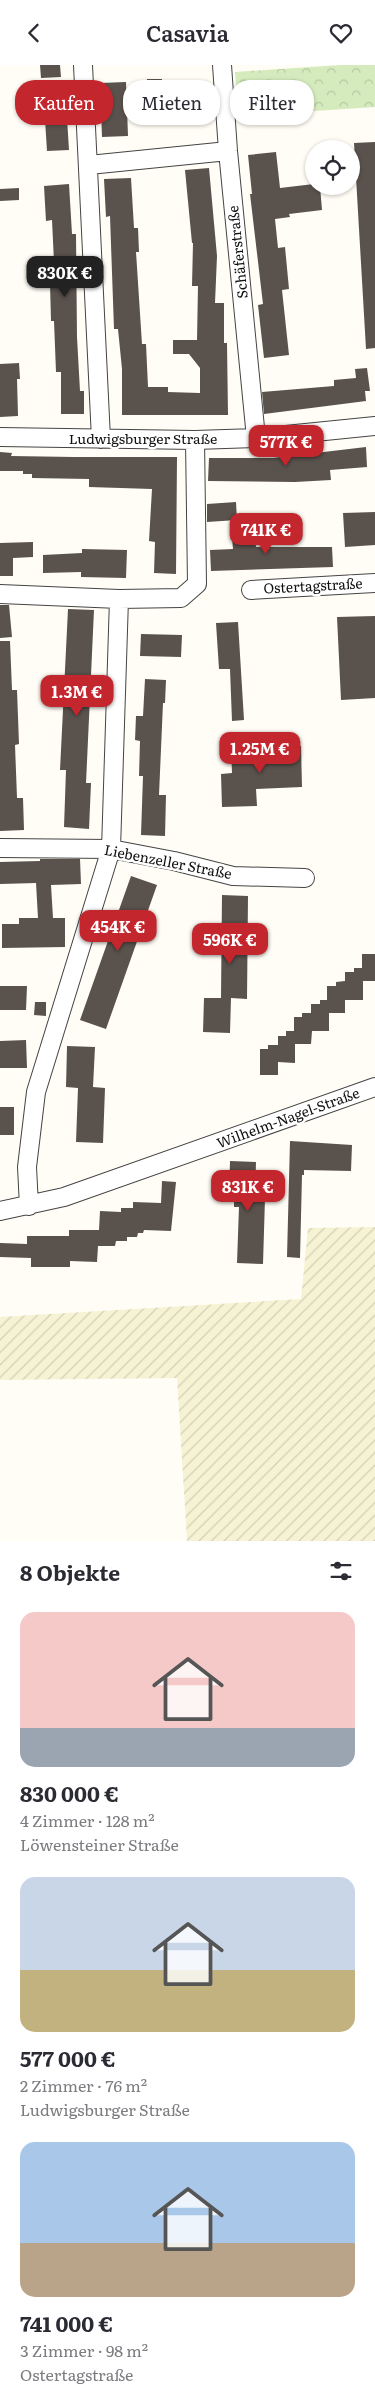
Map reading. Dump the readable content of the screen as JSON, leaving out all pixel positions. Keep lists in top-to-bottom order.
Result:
{
  "streets": {
    "street": [
      "Schäferstraße",
      "Ludwigsburger Straße",
      "Ostertagstraße",
      "Liebenzeller Straße",
      "Wilhelm-Nagel-Straße"
    ]
  },
  "crossings": [
    ["Schäferstraße", "Ludwigsburger Straße"]
  ],
  "page": {
    "header": "Casavia",
    "chip": ["Kaufen", "Mieten", "Filter"],
    "price": [
      "830K €",
      "577K €",
      "741K €",
      "1.3M €",
      "1.25M €",
      "454K €",
      "596K €",
      "831K €"
    ],
    "heading": "8 Objekte",
    "list": [
      {
        "name": "830 000 €",
        "note": "4 Zimmer · 128 m² · Löwensteiner Straße"
      },
      {
        "name": "577 000 €",
        "note": "2 Zimmer · 76 m² · Ludwigsburger Straße"
      },
      {
        "name": "741 000 €",
        "note": "3 Zimmer · 98 m² · Ostertagstraße"
      }
    ]
  }
}
